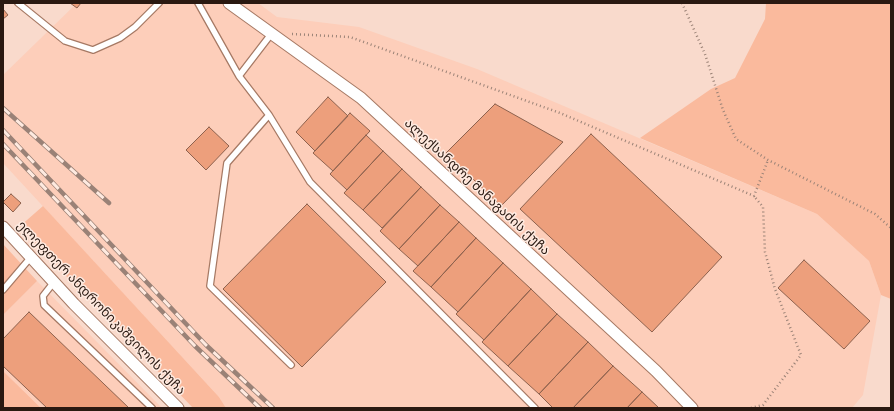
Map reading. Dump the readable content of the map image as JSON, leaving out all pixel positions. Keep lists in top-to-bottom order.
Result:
{
  "streets": {
    "street": ["ალექსანდრე მანაგაძის ქუჩა", "ელეფთერ ანდრონიკაშვილის ქუჩა"]
  }
}
